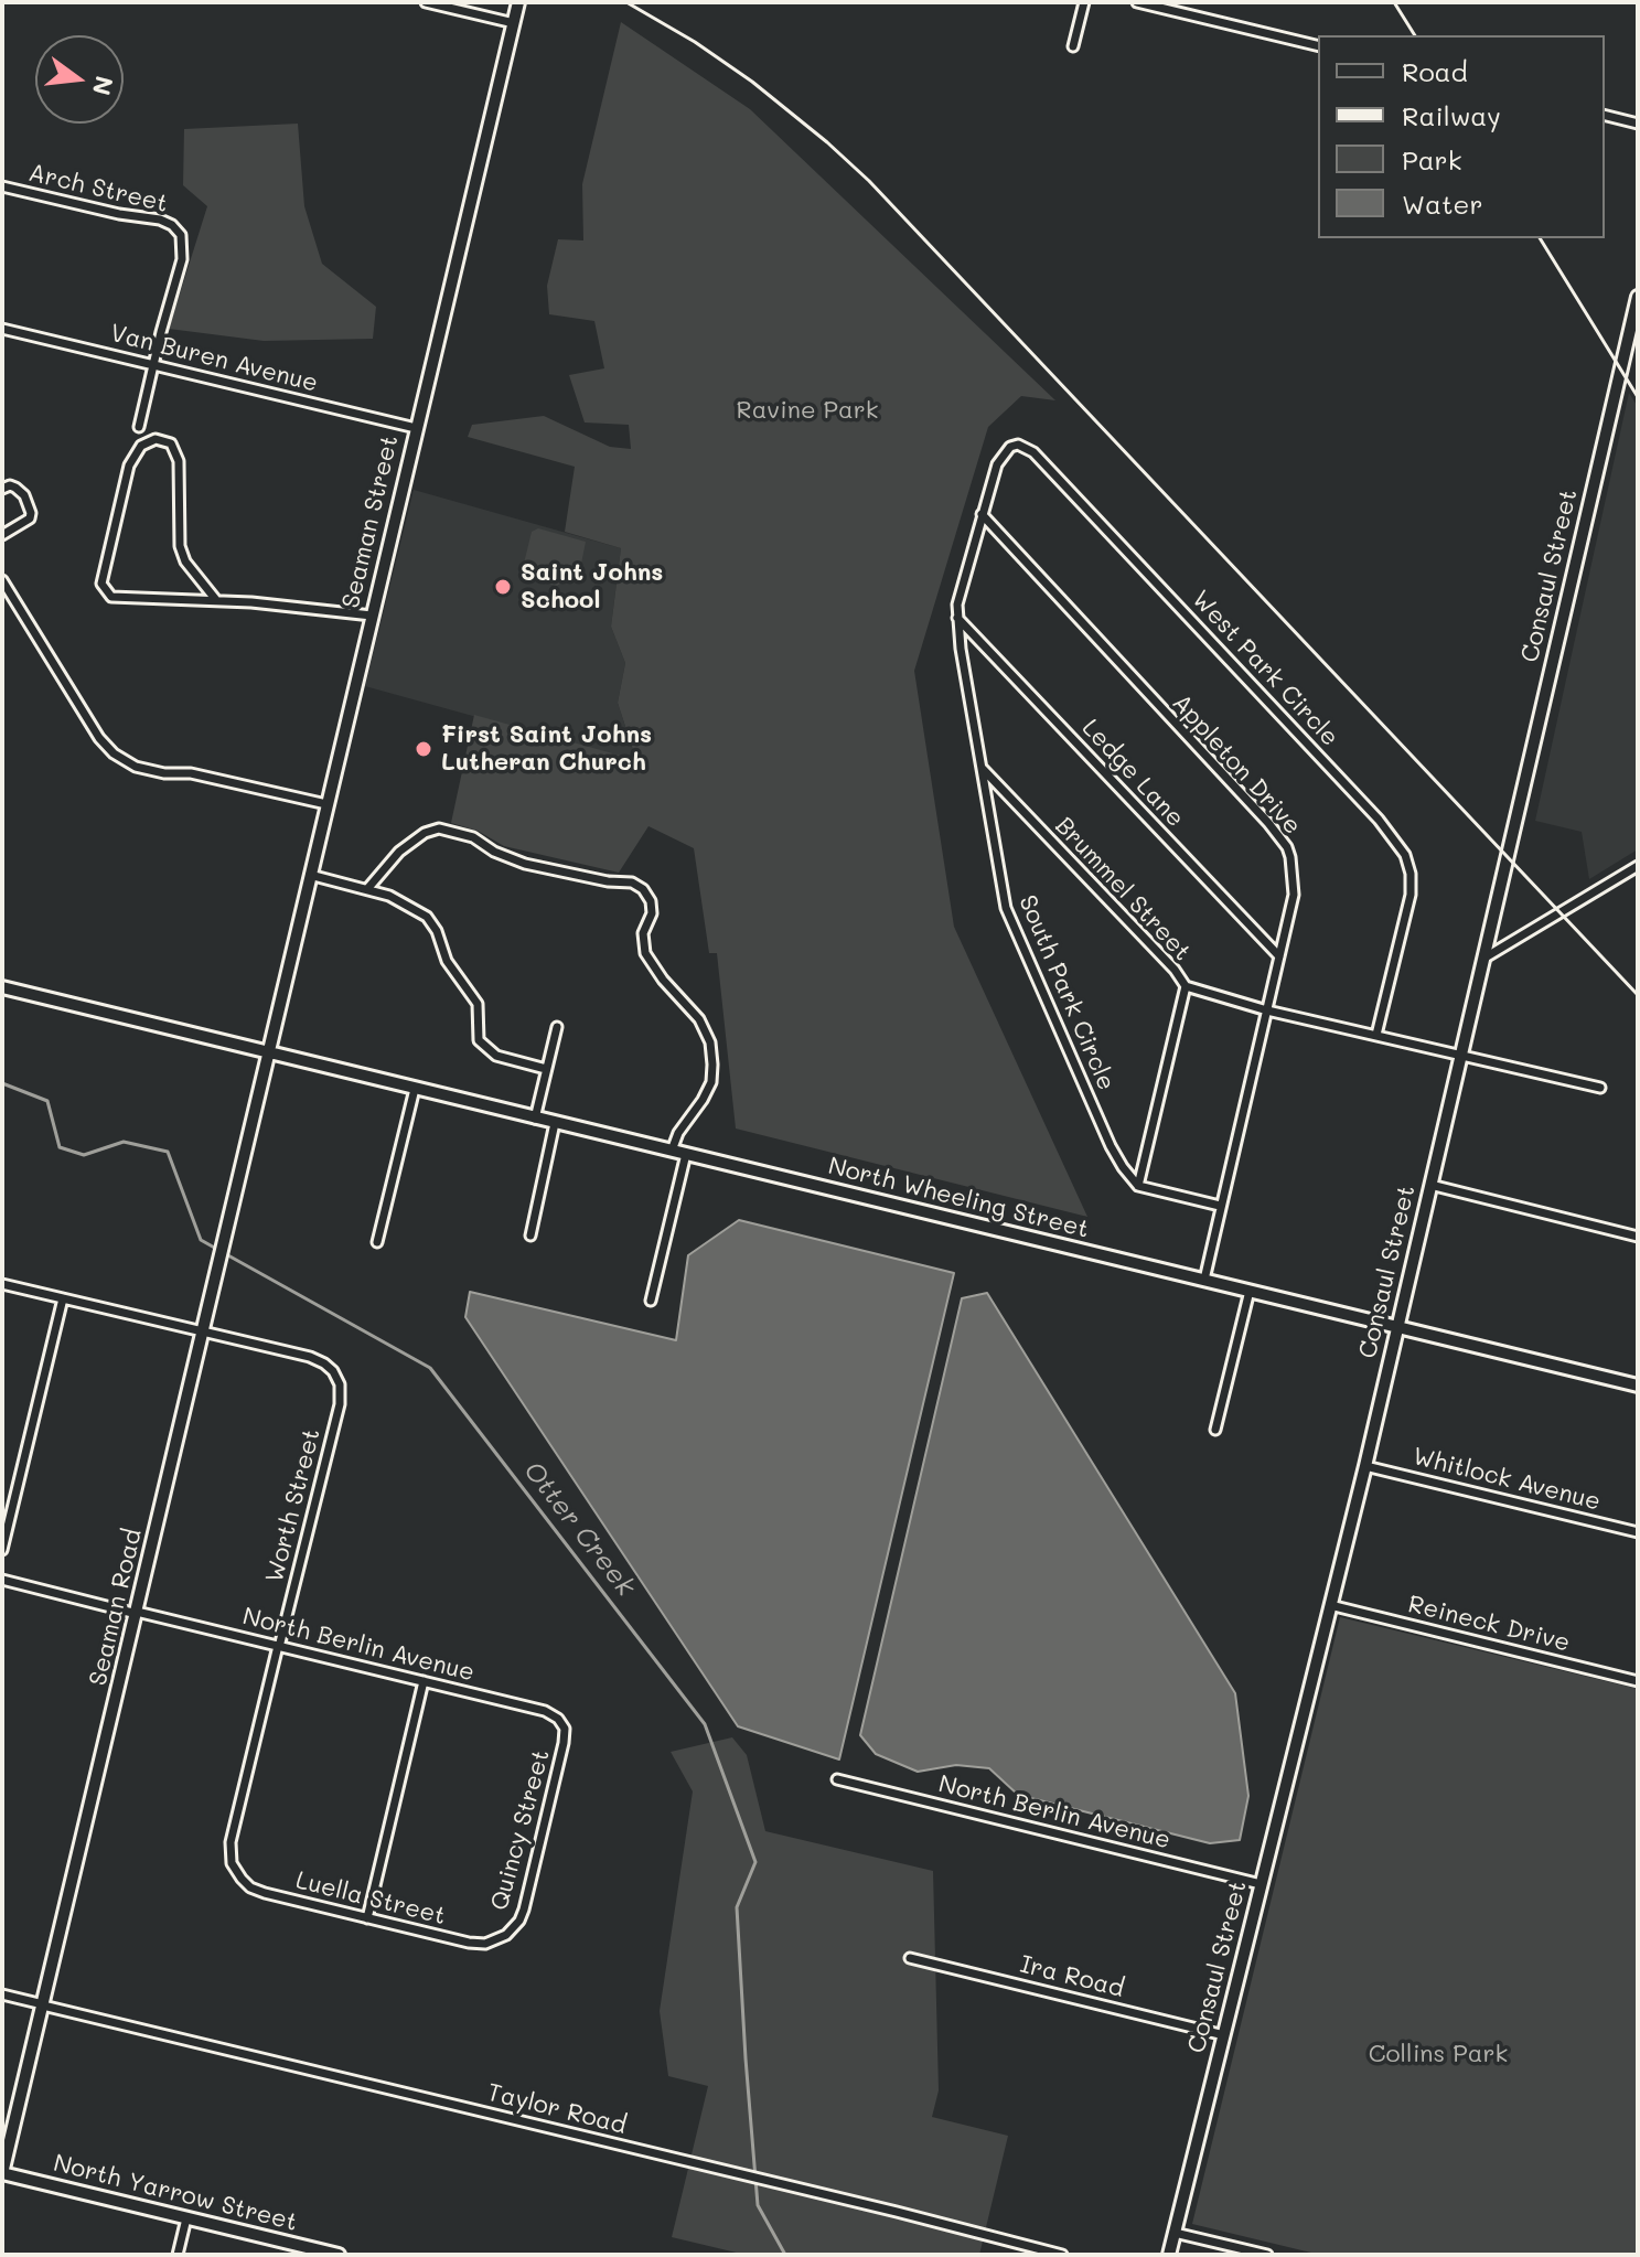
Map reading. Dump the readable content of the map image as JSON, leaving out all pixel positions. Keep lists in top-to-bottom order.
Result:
{
  "streets": {
    "street": [
      "Arch Street",
      "Van Buren Avenue",
      "Seaman Street",
      "Consaul Street",
      "West Park Circle",
      "Appleton Drive",
      "Ledge Lane",
      "Brummel Street",
      "South Park Circle",
      "North Wheeling Street",
      "Whitlock Avenue",
      "Worth Street",
      "Seaman Road",
      "Reineck Drive",
      "North Berlin Avenue",
      "Quincy Street",
      "Luella Street",
      "Ira Road",
      "Taylor Road",
      "North Yarrow Street"
    ]
  },
  "crossings": [
    ["Arch Street", "Van Buren Avenue"],
    ["Van Buren Avenue", "Seaman Street"],
    ["Seaman Street", "North Wheeling Street"],
    ["Seaman Street", "Seaman Road"],
    ["Consaul Street", "Brummel Street"],
    ["Consaul Street", "North Wheeling Street"],
    ["Consaul Street", "Whitlock Avenue"],
    ["Consaul Street", "Reineck Drive"],
    ["Consaul Street", "North Berlin Avenue"],
    ["Consaul Street", "Ira Road"],
    ["West Park Circle", "Appleton Drive"],
    ["West Park Circle", "Brummel Street"],
    ["West Park Circle", "South Park Circle"],
    ["Appleton Drive", "Ledge Lane"],
    ["Appleton Drive", "Brummel Street"],
    ["Appleton Drive", "South Park Circle"],
    ["Appleton Drive", "North Wheeling Street"],
    ["Ledge Lane", "South Park Circle"],
    ["Brummel Street", "South Park Circle"],
    ["North Wheeling Street", "Seaman Road"],
    ["Worth Street", "Seaman Road"],
    ["Worth Street", "North Berlin Avenue"],
    ["Worth Street", "Luella Street"],
    ["Seaman Road", "North Berlin Avenue"],
    ["Seaman Road", "Taylor Road"],
    ["Seaman Road", "North Yarrow Street"],
    ["North Berlin Avenue", "Quincy Street"],
    ["Quincy Street", "Luella Street"]
  ],
  "water": ["Otter Creek"],
  "parks": ["Ravine Park", "Collins Park"],
  "places": ["Saint Johns School", "First Saint Johns Lutheran Church"],
  "legend": [
    "Road",
    "Railway",
    "Park",
    "Water"
  ],
  "north": "right"
}
